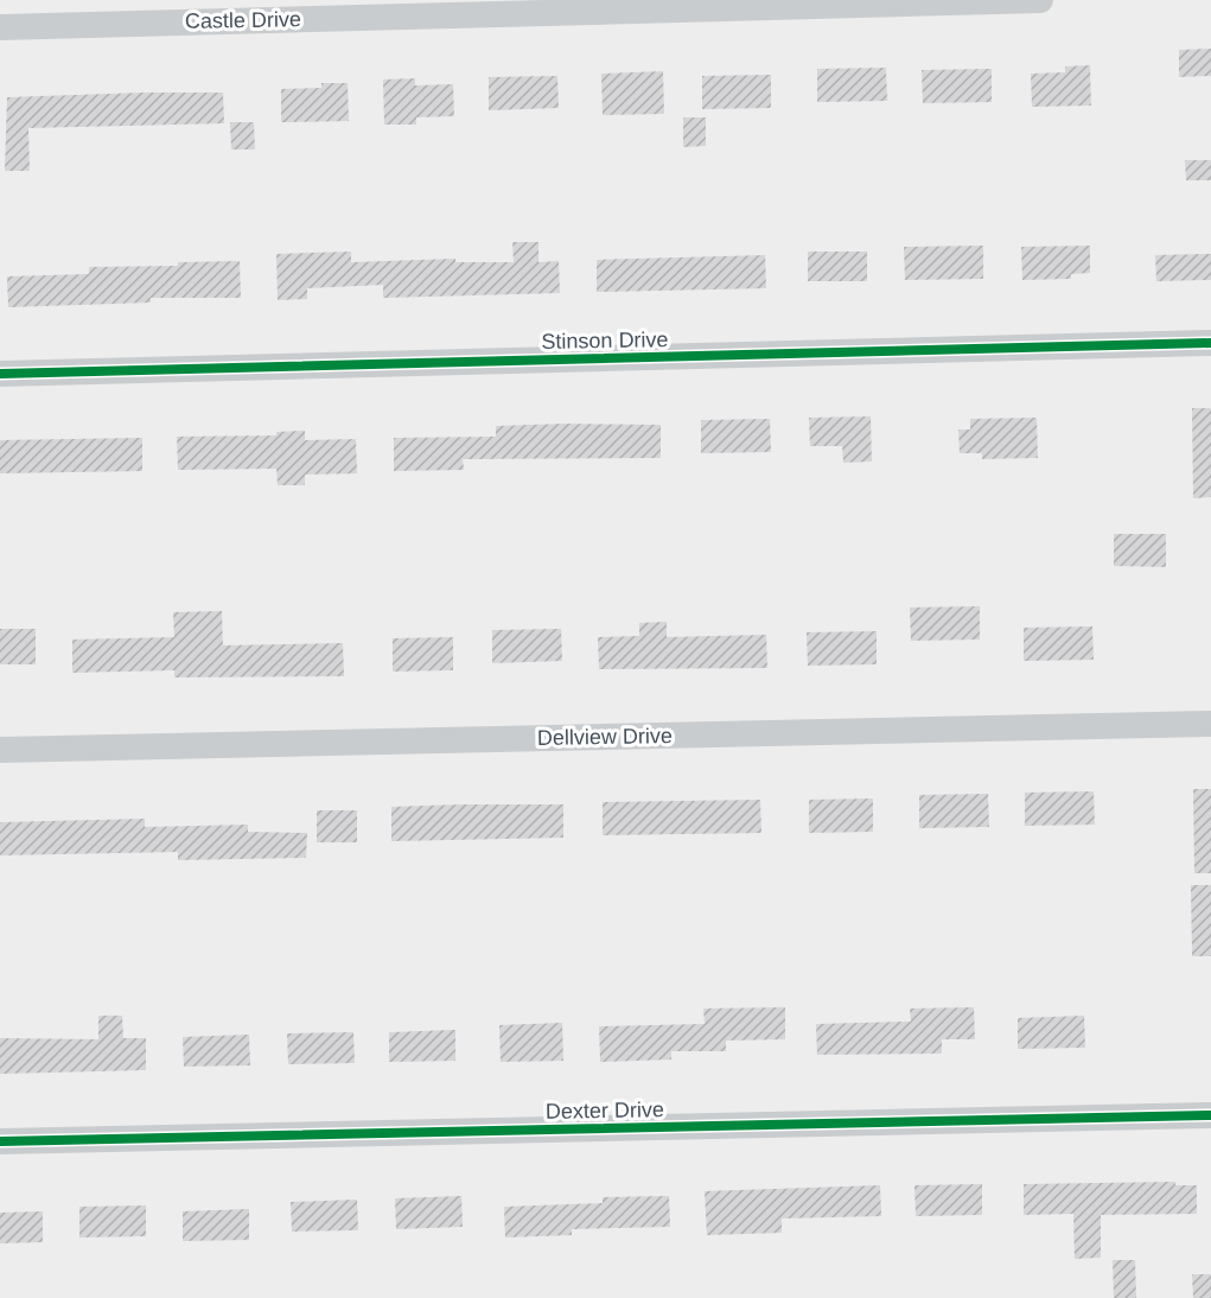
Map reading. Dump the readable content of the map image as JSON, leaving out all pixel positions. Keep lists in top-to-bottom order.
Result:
{
  "streets": {
    "street": [
      "Castle Drive",
      "Stinson Drive",
      "Dellview Drive",
      "Dexter Drive"
    ]
  }
}
